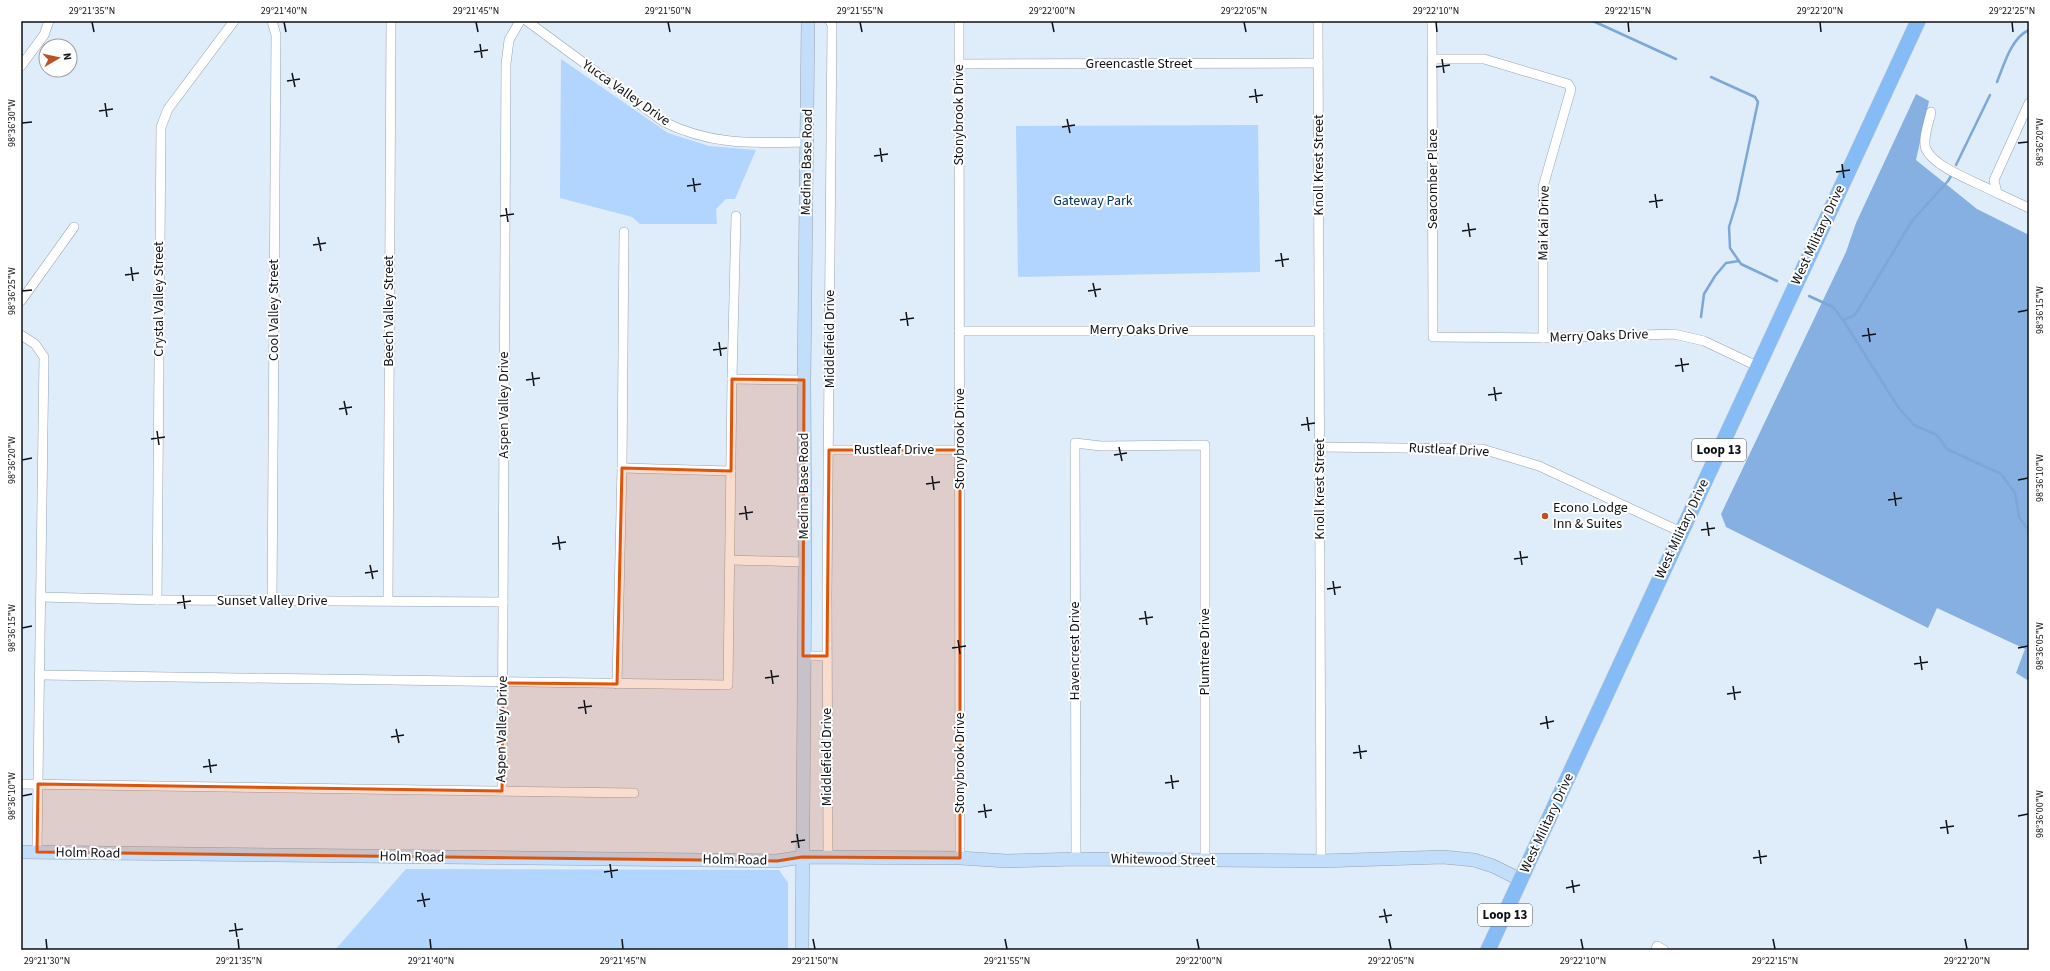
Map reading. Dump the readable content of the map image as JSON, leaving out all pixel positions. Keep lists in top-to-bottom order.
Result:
{
  "streets": {
    "main road": ["West Military Drive", "Loop 13"],
    "street": [
      "Greencastle Street",
      "Yucca Valley Drive",
      "Stonybrook Drive",
      "Medina Base Road",
      "Knoll Krest Street",
      "Seacomber Place",
      "Mai Kai Drive",
      "Crystal Valley Street",
      "Cool Valley Street",
      "Beech Valley Street",
      "Merry Oaks Drive",
      "Middlefield Drive",
      "Aspen Valley Drive",
      "Rustleaf Drive",
      "Sunset Valley Drive",
      "Havencrest Drive",
      "Plumtree Drive",
      "Holm Road",
      "Whitewood Street"
    ]
  },
  "crossings": [
    ["Greencastle Street", "Stonybrook Drive"],
    ["Greencastle Street", "Knoll Krest Street"],
    ["Yucca Valley Drive", "Medina Base Road"],
    ["Stonybrook Drive", "Merry Oaks Drive"],
    ["Stonybrook Drive", "Rustleaf Drive"],
    ["Stonybrook Drive", "Whitewood Street"],
    ["Medina Base Road", "Holm Road"],
    ["Medina Base Road", "Whitewood Street"],
    ["Knoll Krest Street", "Merry Oaks Drive"],
    ["Knoll Krest Street", "Rustleaf Drive"],
    ["Knoll Krest Street", "Whitewood Street"],
    ["Seacomber Place", "Mai Kai Drive"],
    ["Seacomber Place", "Merry Oaks Drive"],
    ["Mai Kai Drive", "Merry Oaks Drive"],
    ["West Military Drive", "Merry Oaks Drive"],
    ["West Military Drive", "Rustleaf Drive"],
    ["West Military Drive", "Whitewood Street"],
    ["Crystal Valley Street", "Sunset Valley Drive"],
    ["Cool Valley Street", "Sunset Valley Drive"],
    ["Beech Valley Street", "Sunset Valley Drive"],
    ["Middlefield Drive", "Rustleaf Drive"],
    ["Middlefield Drive", "Whitewood Street"],
    ["Aspen Valley Drive", "Sunset Valley Drive"],
    ["Havencrest Drive", "Plumtree Drive"],
    ["Havencrest Drive", "Whitewood Street"],
    ["Plumtree Drive", "Whitewood Street"],
    ["Holm Road", "Whitewood Street"]
  ],
  "parks": ["Gateway Park"],
  "places": ["Econo Lodge Inn & Suites"],
  "north": "right",
  "coordinates": [
    "29°21'35\"N",
    "29°21'40\"N",
    "29°21'45\"N",
    "29°21'50\"N",
    "29°21'55\"N",
    "29°22'00\"N",
    "29°22'05\"N",
    "29°22'10\"N",
    "29°22'15\"N",
    "29°22'20\"N",
    "29°22'25\"N",
    "98°36'30\"W",
    "98°36'20\"W",
    "98°36'25\"W",
    "98°36'15\"W",
    "98°36'10\"W",
    "98°36'05\"W",
    "98°36'00\"W",
    "29°21'30\"N"
  ]
}
